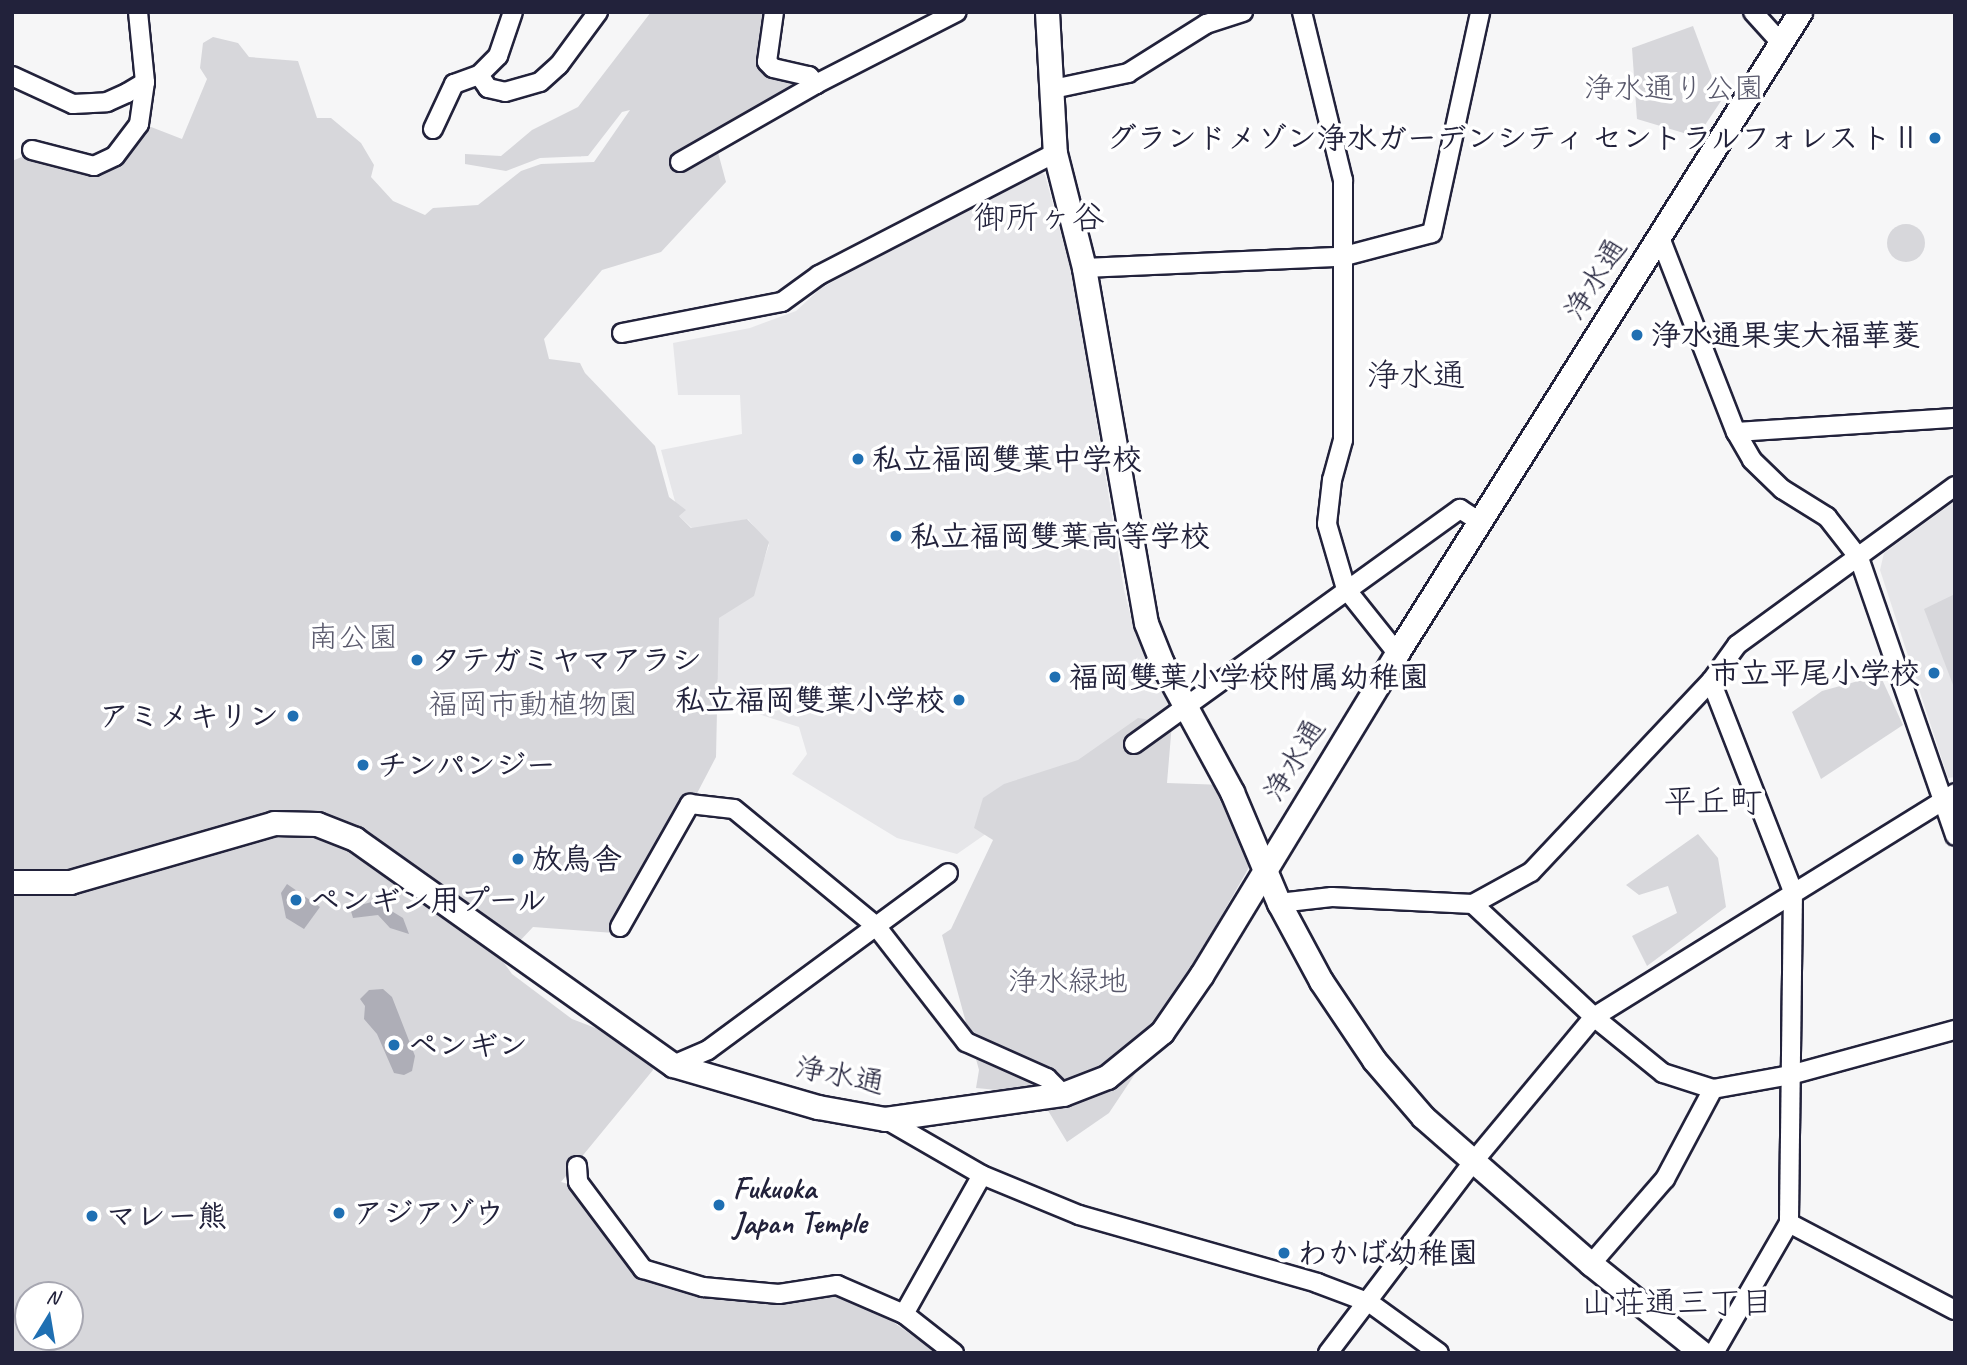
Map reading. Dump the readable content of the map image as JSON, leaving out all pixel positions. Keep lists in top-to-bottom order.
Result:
{
  "streets": {
    "street": ["浄水通"]
  },
  "districts": [
    "御所ヶ谷",
    "浄水通",
    "平丘町",
    "山荘通三丁目"
  ],
  "parks": [
    "浄水通り公園",
    "南公園",
    "福岡市動植物園",
    "浄水緑地"
  ],
  "places": [
    "グランドメゾン浄水ガーデンシティ セントラルフォレストⅡ",
    "浄水通果実大福華菱",
    "私立福岡雙葉中学校",
    "私立福岡雙葉高等学校",
    "タテガミヤマアラシ",
    "市立平尾小学校",
    "福岡雙葉小学校附属幼稚園",
    "私立福岡雙葉小学校",
    "アミメキリン",
    "チンパンジー",
    "放鳥舎",
    "ペンギン用プール",
    "ペンギン",
    "Fukuoka Japan Temple",
    "アジアゾウ",
    "マレー熊",
    "わかば幼稚園"
  ],
  "north": "top"
}
